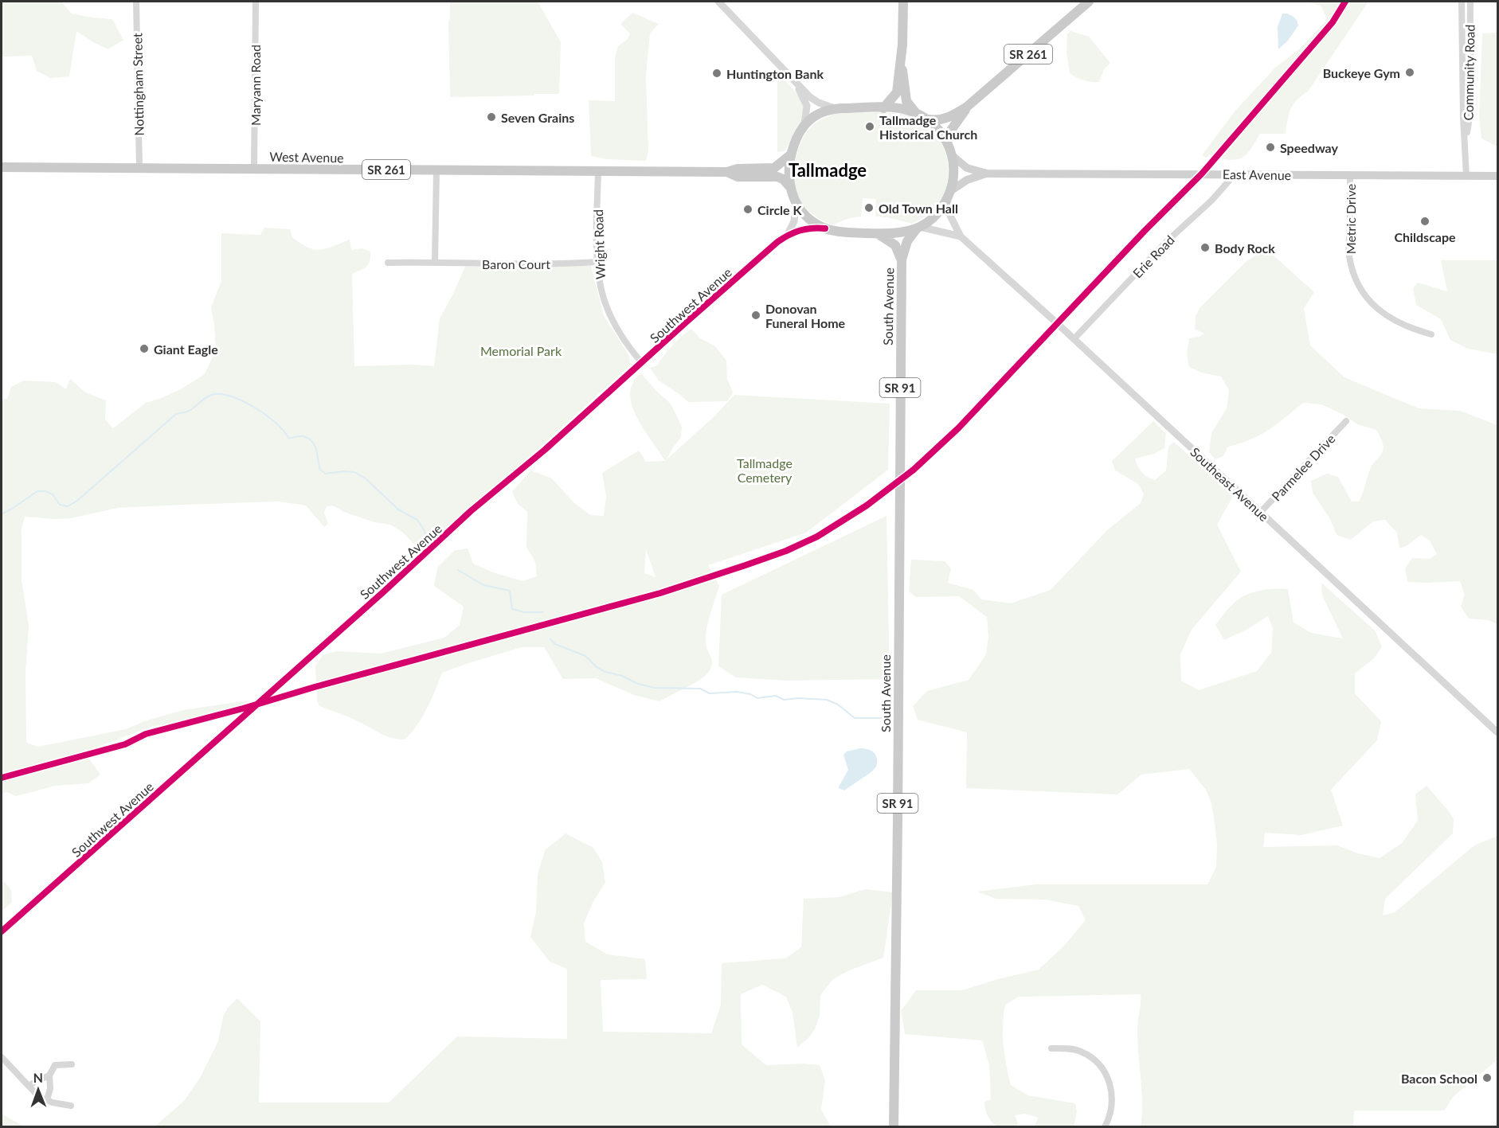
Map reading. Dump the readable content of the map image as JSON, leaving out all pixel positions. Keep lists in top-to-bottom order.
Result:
{
  "streets": {
    "main road": [
      "SR 261",
      "West Avenue",
      "East Avenue",
      "South Avenue",
      "SR 91"
    ],
    "street": [
      "Community Road",
      "Nottingham Street",
      "Maryann Road",
      "Metric Drive",
      "Wright Road",
      "Erie Road",
      "Baron Court",
      "Southwest Avenue",
      "Parmelee Drive",
      "Southeast Avenue"
    ]
  },
  "crossings": [
    ["SR 261", "West Avenue"],
    ["SR 261", "East Avenue"],
    ["SR 261", "Southwest Avenue"],
    ["SR 261", "South Avenue"],
    ["SR 261", "SR 91"],
    ["SR 261", "Southeast Avenue"],
    ["Community Road", "East Avenue"],
    ["Nottingham Street", "West Avenue"],
    ["Maryann Road", "West Avenue"],
    ["West Avenue", "East Avenue"],
    ["West Avenue", "Wright Road"],
    ["West Avenue", "Southwest Avenue"],
    ["West Avenue", "South Avenue"],
    ["West Avenue", "SR 91"],
    ["West Avenue", "Southeast Avenue"],
    ["East Avenue", "Metric Drive"],
    ["East Avenue", "Erie Road"],
    ["East Avenue", "Southwest Avenue"],
    ["East Avenue", "South Avenue"],
    ["East Avenue", "SR 91"],
    ["East Avenue", "Southeast Avenue"],
    ["Wright Road", "Baron Court"],
    ["Wright Road", "Southwest Avenue"],
    ["Erie Road", "Southeast Avenue"],
    ["Southwest Avenue", "South Avenue"],
    ["Southwest Avenue", "SR 91"],
    ["Southwest Avenue", "Southeast Avenue"],
    ["South Avenue", "SR 91"],
    ["South Avenue", "Southeast Avenue"],
    ["SR 91", "Southeast Avenue"],
    ["Parmelee Drive", "Southeast Avenue"]
  ],
  "districts": ["Tallmadge"],
  "parks": ["Memorial Park", "Tallmadge Cemetery"],
  "places": [
    "Buckeye Gym",
    "Huntington Bank",
    "Seven Grains",
    "Tallmadge Historical Church",
    "Speedway",
    "Old Town Hall",
    "Circle K",
    "Childscape",
    "Body Rock",
    "Donovan Funeral Home",
    "Giant Eagle",
    "Bacon School"
  ],
  "north": "top"
}
